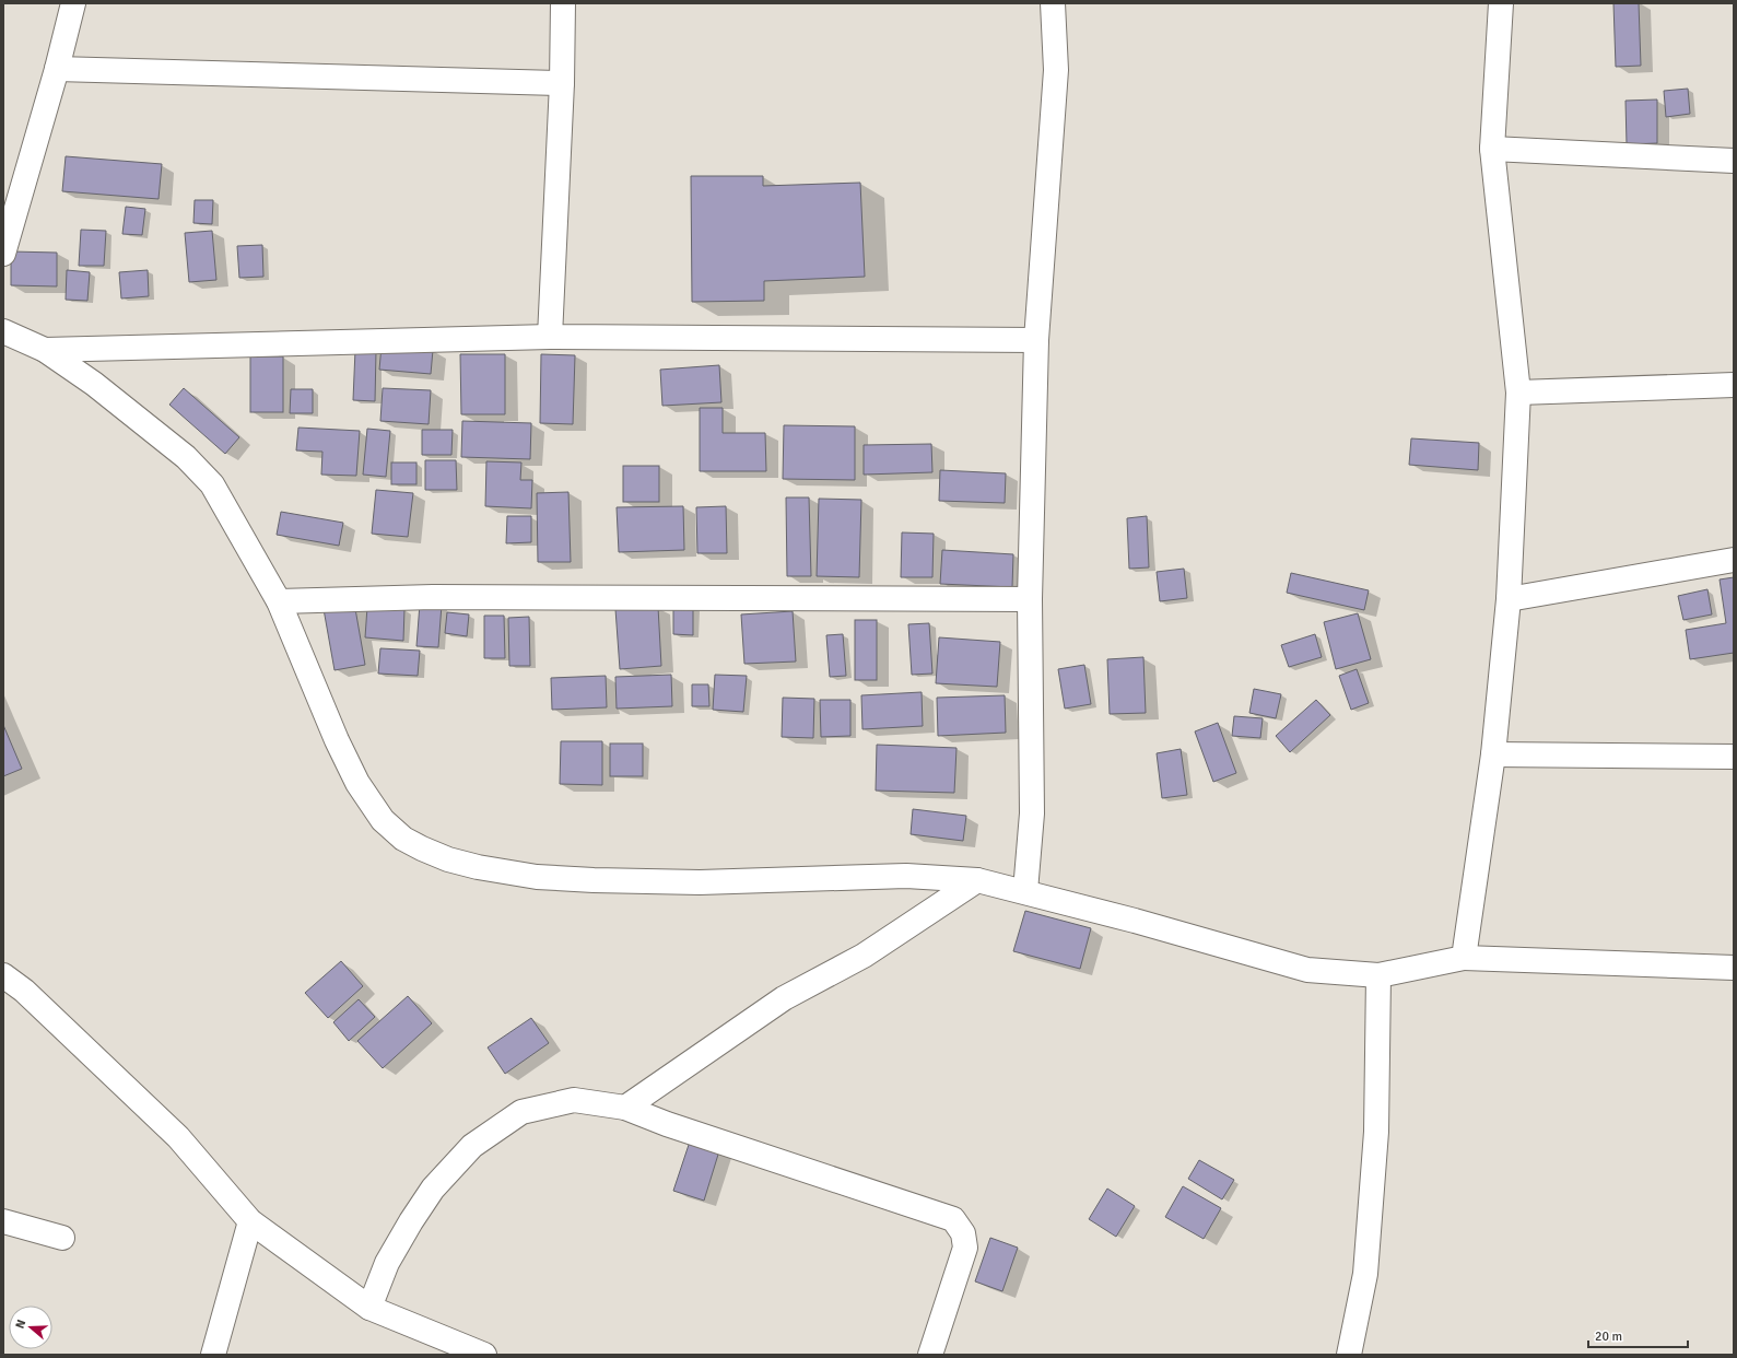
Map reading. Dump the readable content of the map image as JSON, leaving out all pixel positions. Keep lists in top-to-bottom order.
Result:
{
  "scale_bar": "20 m",
  "north": "left"
}
